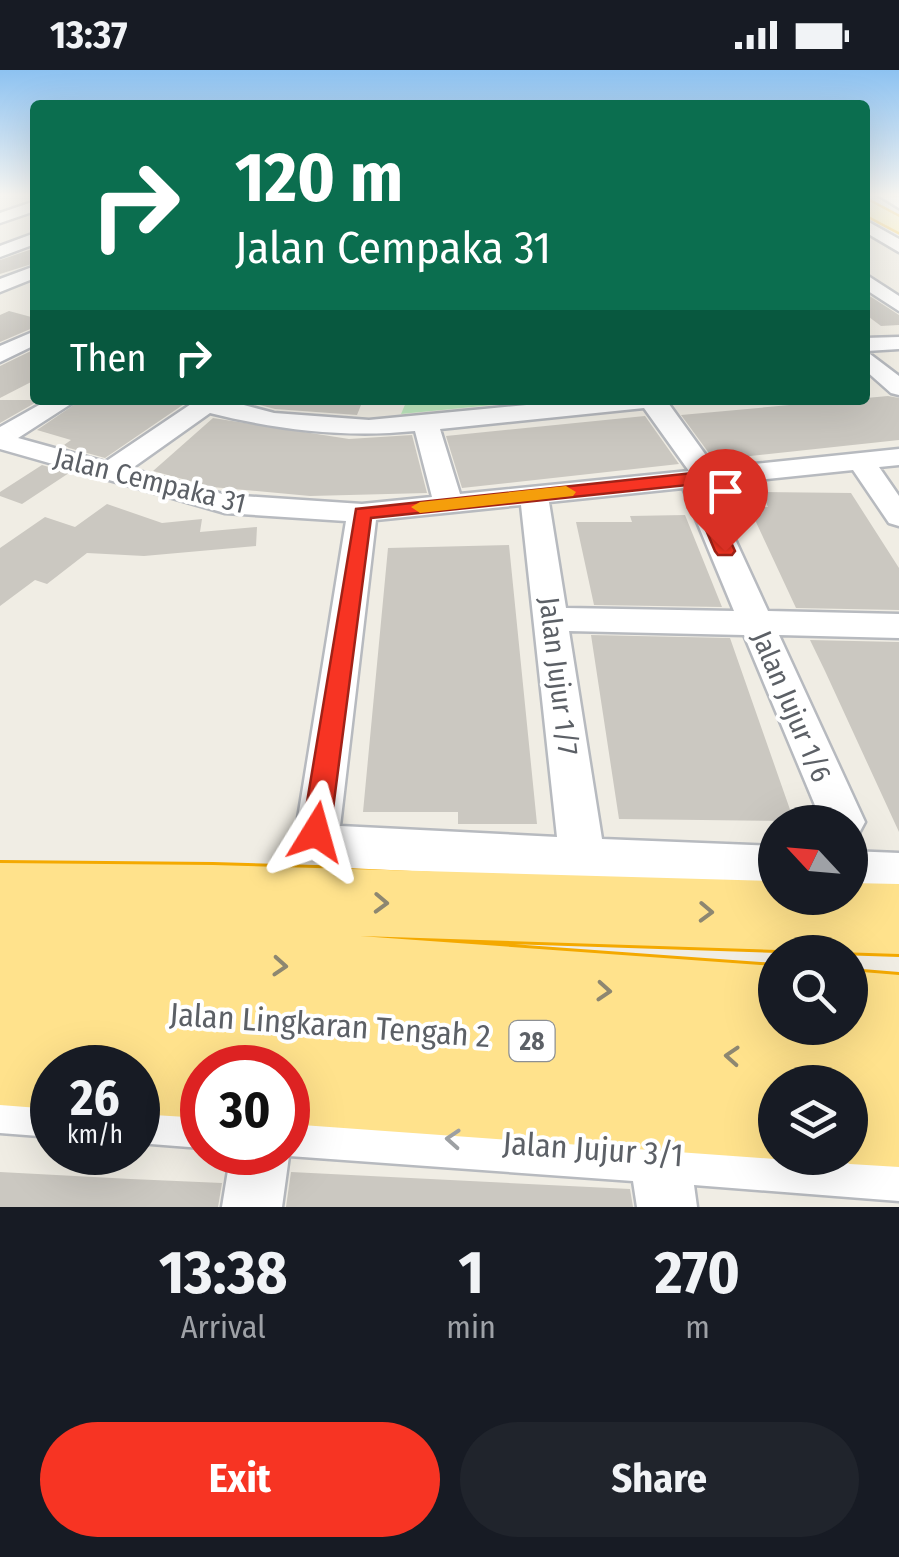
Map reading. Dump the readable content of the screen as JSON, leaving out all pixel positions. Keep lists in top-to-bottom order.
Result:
{
  "streets": {
    "highway": ["Jalan Lingkaran Tengah 2", "28"],
    "street": [
      "Jalan Cempaka 31",
      "Jalan Jujur 1/7",
      "Jalan Jujur 1/6",
      "Jalan Jujur 3/1"
    ]
  },
  "crossings": [
    ["Jalan Cempaka 31", "Jalan Jujur 1/7"],
    ["Jalan Cempaka 31", "Jalan Jujur 1/6"]
  ],
  "north": "top left",
  "page": {
    "status": "13:37",
    "turn": ["120 m", "Jalan Cempaka 31"],
    "then": "Then",
    "speed": "26 km/h",
    "limit": "30",
    "eta": [
      "13:38",
      "Arrival",
      "1",
      "min",
      "270",
      "m"
    ],
    "buttons": ["Exit", "Share"]
  }
}
